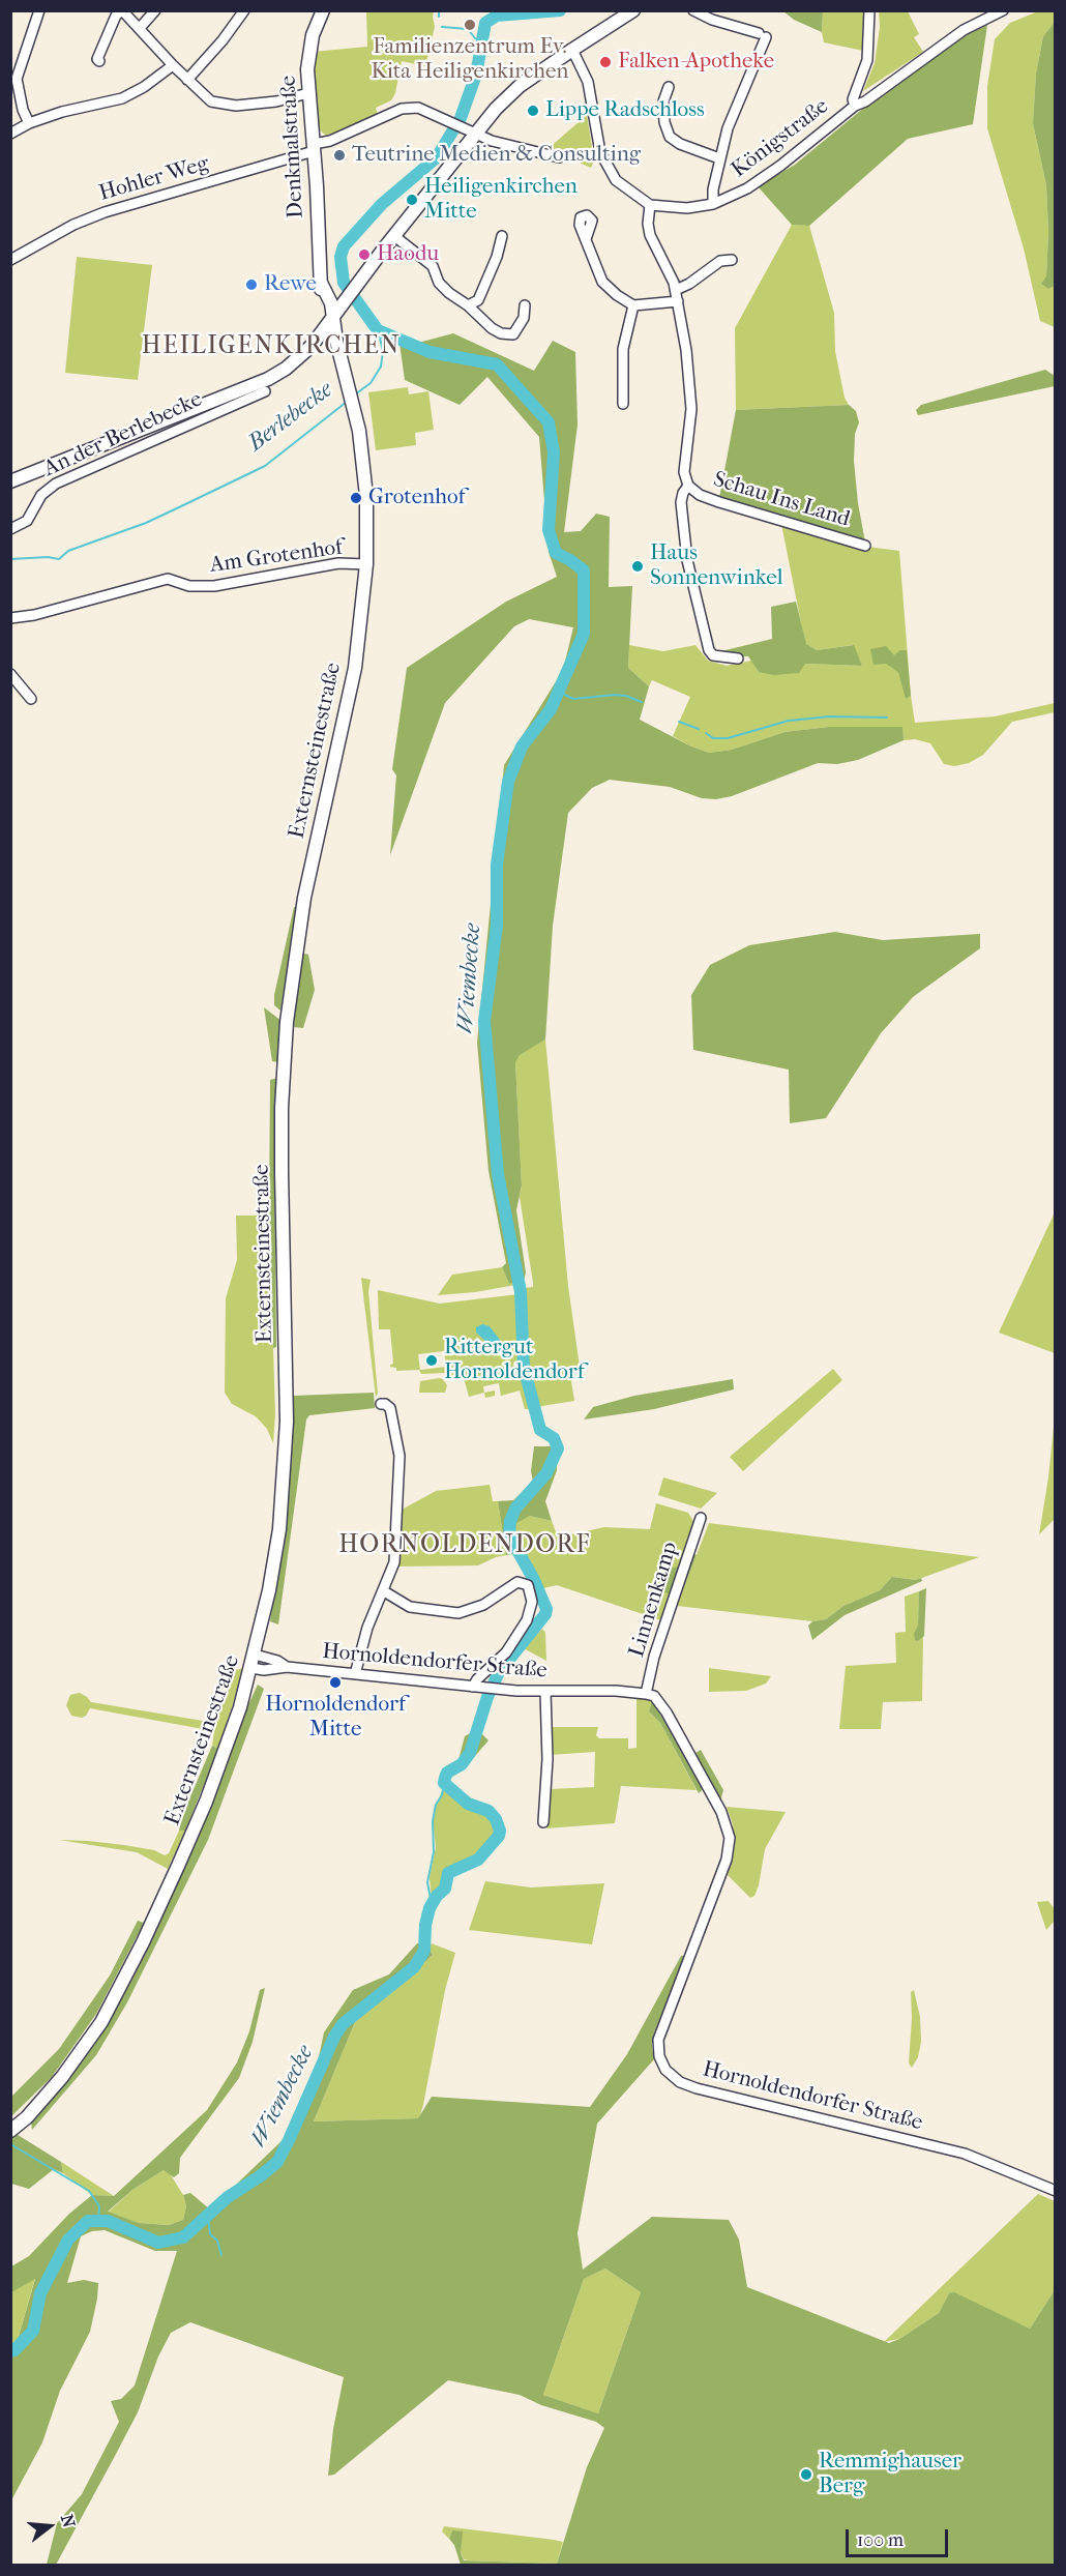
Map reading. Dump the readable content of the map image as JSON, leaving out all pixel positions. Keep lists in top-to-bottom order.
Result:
{
  "streets": {
    "main road": ["Denkmalstraße", "Externsteinestraße"],
    "street": [
      "Königstraße",
      "Hohler Weg",
      "An der Berlebecke",
      "Schau Ins Land",
      "Am Grotenhof",
      "Linnenkamp",
      "Hornoldendorfer Straße"
    ]
  },
  "crossings": [
    ["Königstraße", "Schau Ins Land"],
    ["Denkmalstraße", "Hohler Weg"],
    ["Denkmalstraße", "Externsteinestraße"],
    ["Am Grotenhof", "Externsteinestraße"],
    ["Externsteinestraße", "Hornoldendorfer Straße"],
    ["Linnenkamp", "Hornoldendorfer Straße"]
  ],
  "districts": ["HEILIGENKIRCHEN", "HORNOLDENDORF"],
  "water": ["Berlebecke", "Wiembecke"],
  "places": [
    "Familienzentrum Ev. Kita Heiligenkirchen",
    "Falken-Apotheke",
    "Lippe Radschloss",
    "Teutrine Medien & Consulting",
    "Heiligenkirchen Mitte",
    "Haodu",
    "Rewe",
    "Grotenhof",
    "Haus Sonnenwinkel",
    "Rittergut Hornoldendorf",
    "Hornoldendorf Mitte",
    "Remmighauser Berg"
  ],
  "scale_bar": "100 m",
  "north": "right"
}
